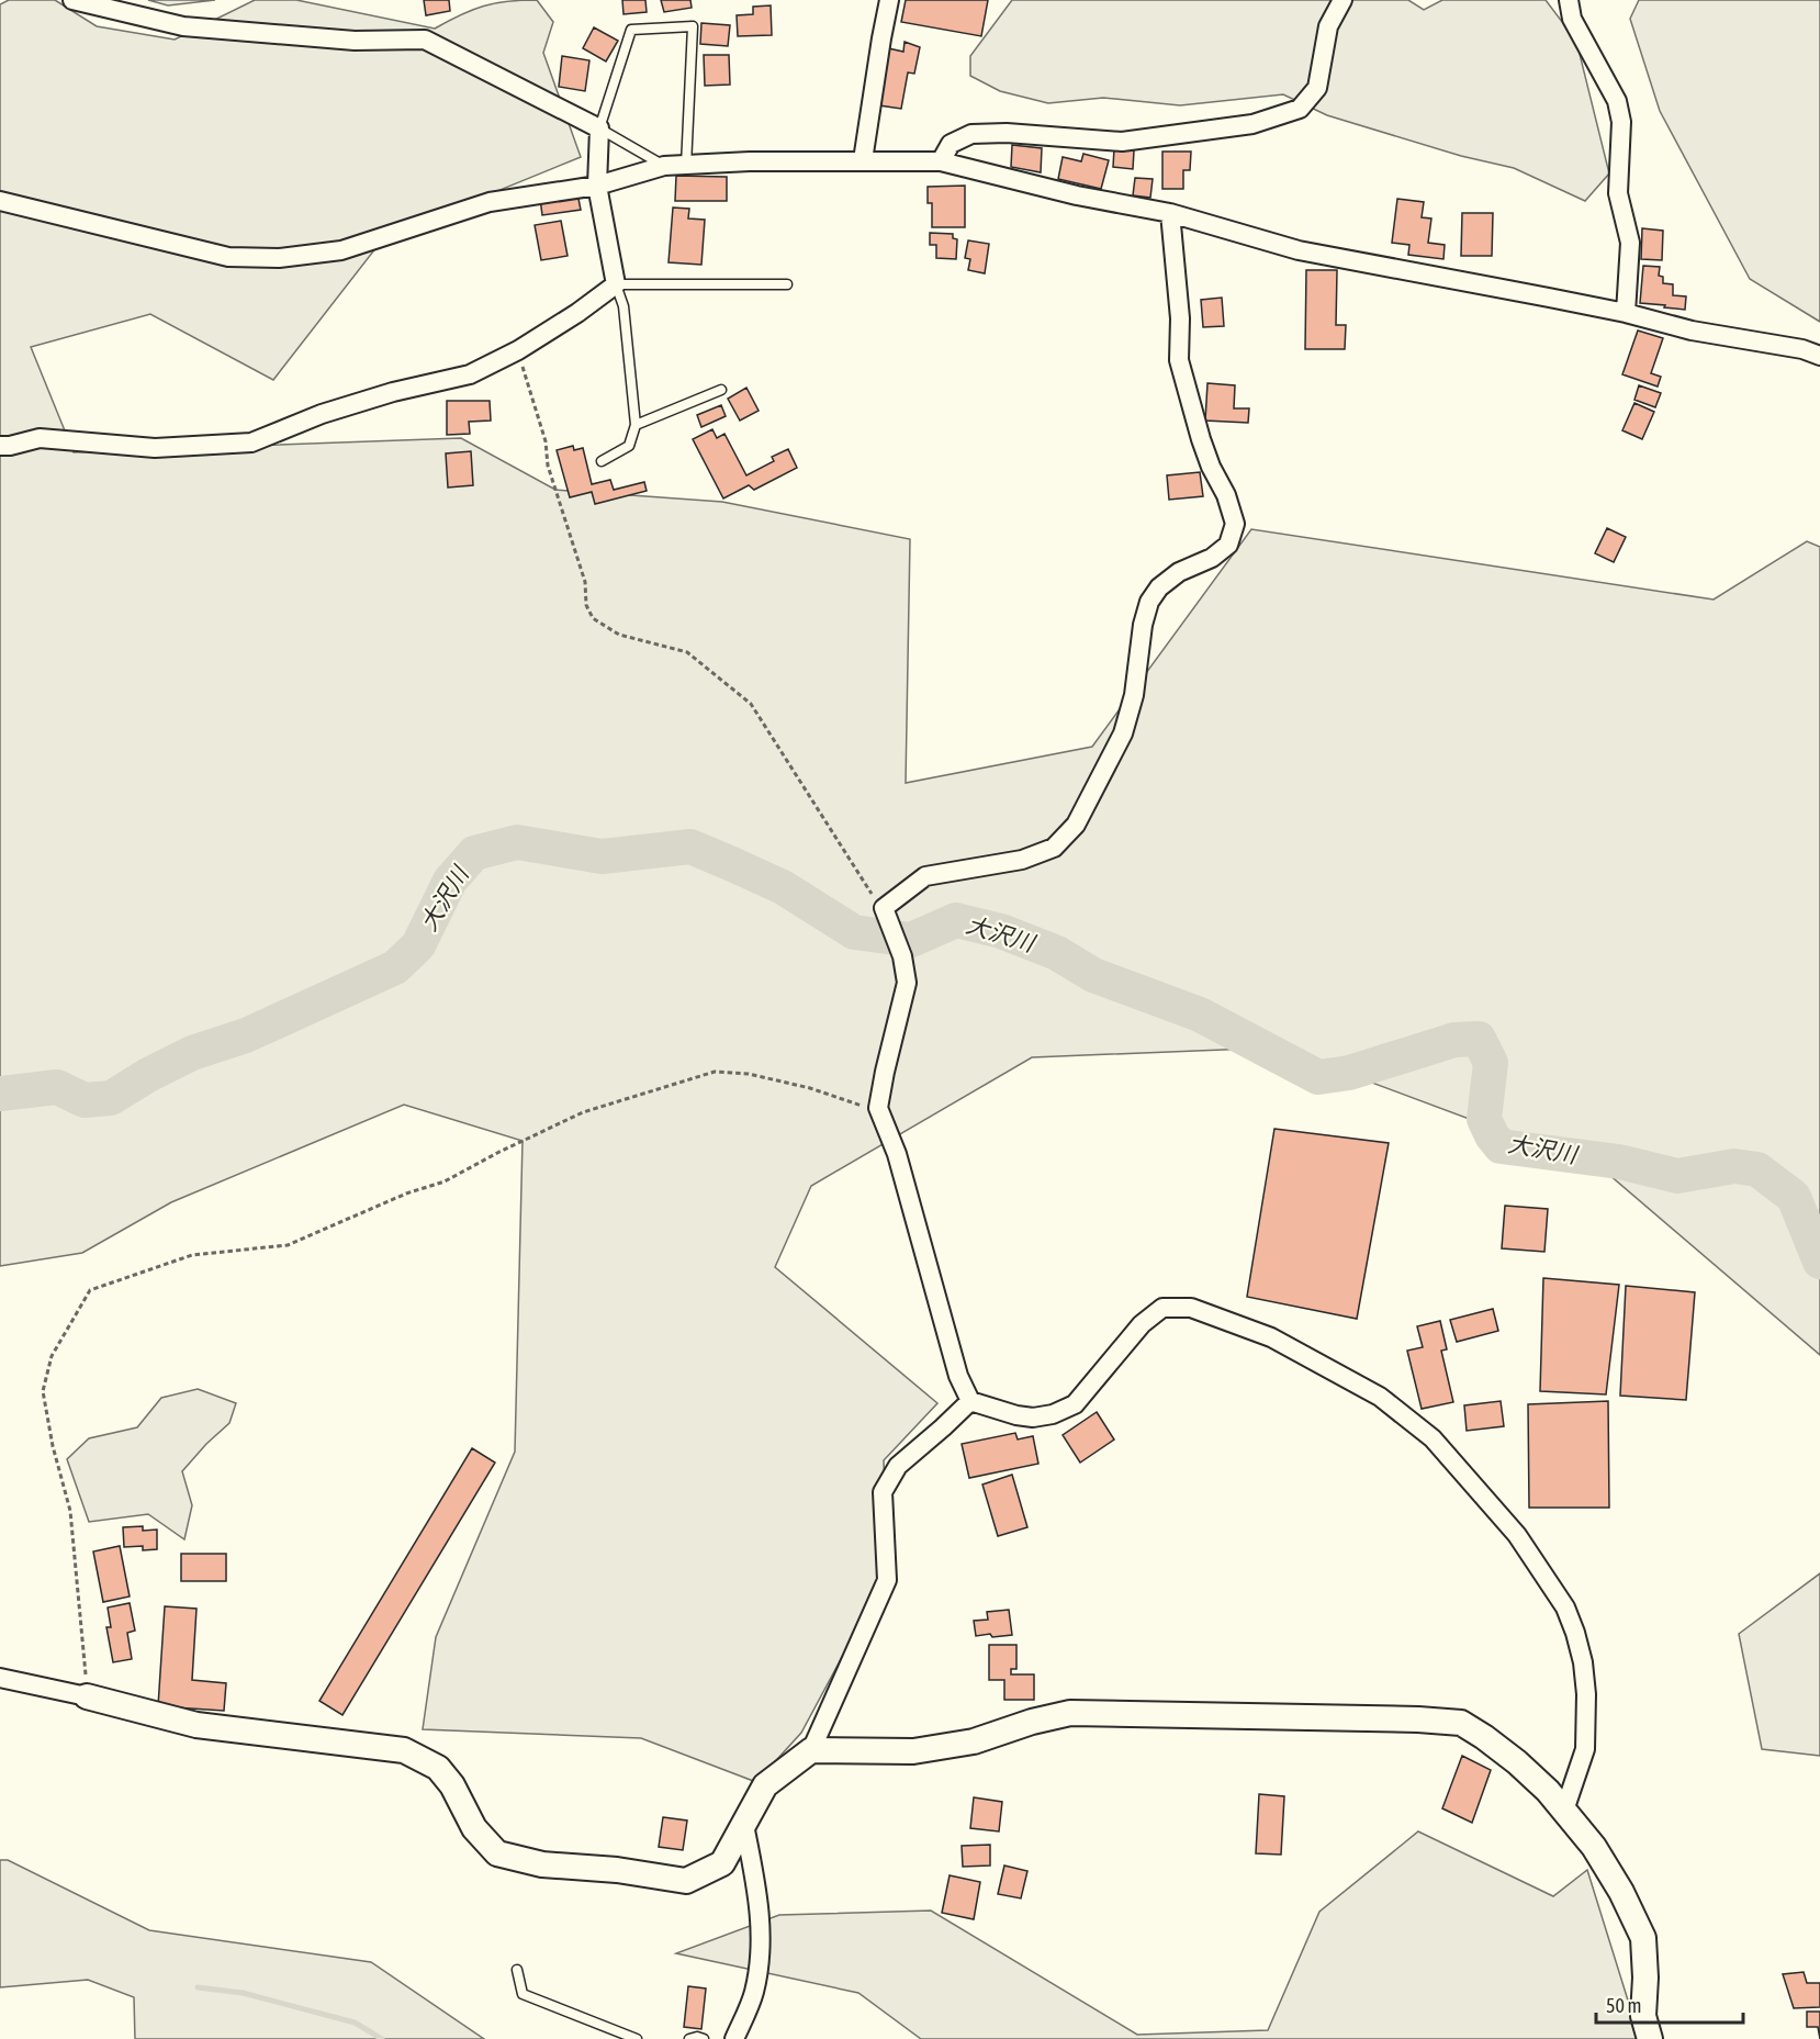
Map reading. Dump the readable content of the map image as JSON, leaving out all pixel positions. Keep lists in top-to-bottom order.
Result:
{
  "water": ["大沢川"],
  "scale_bar": "50 m"
}
